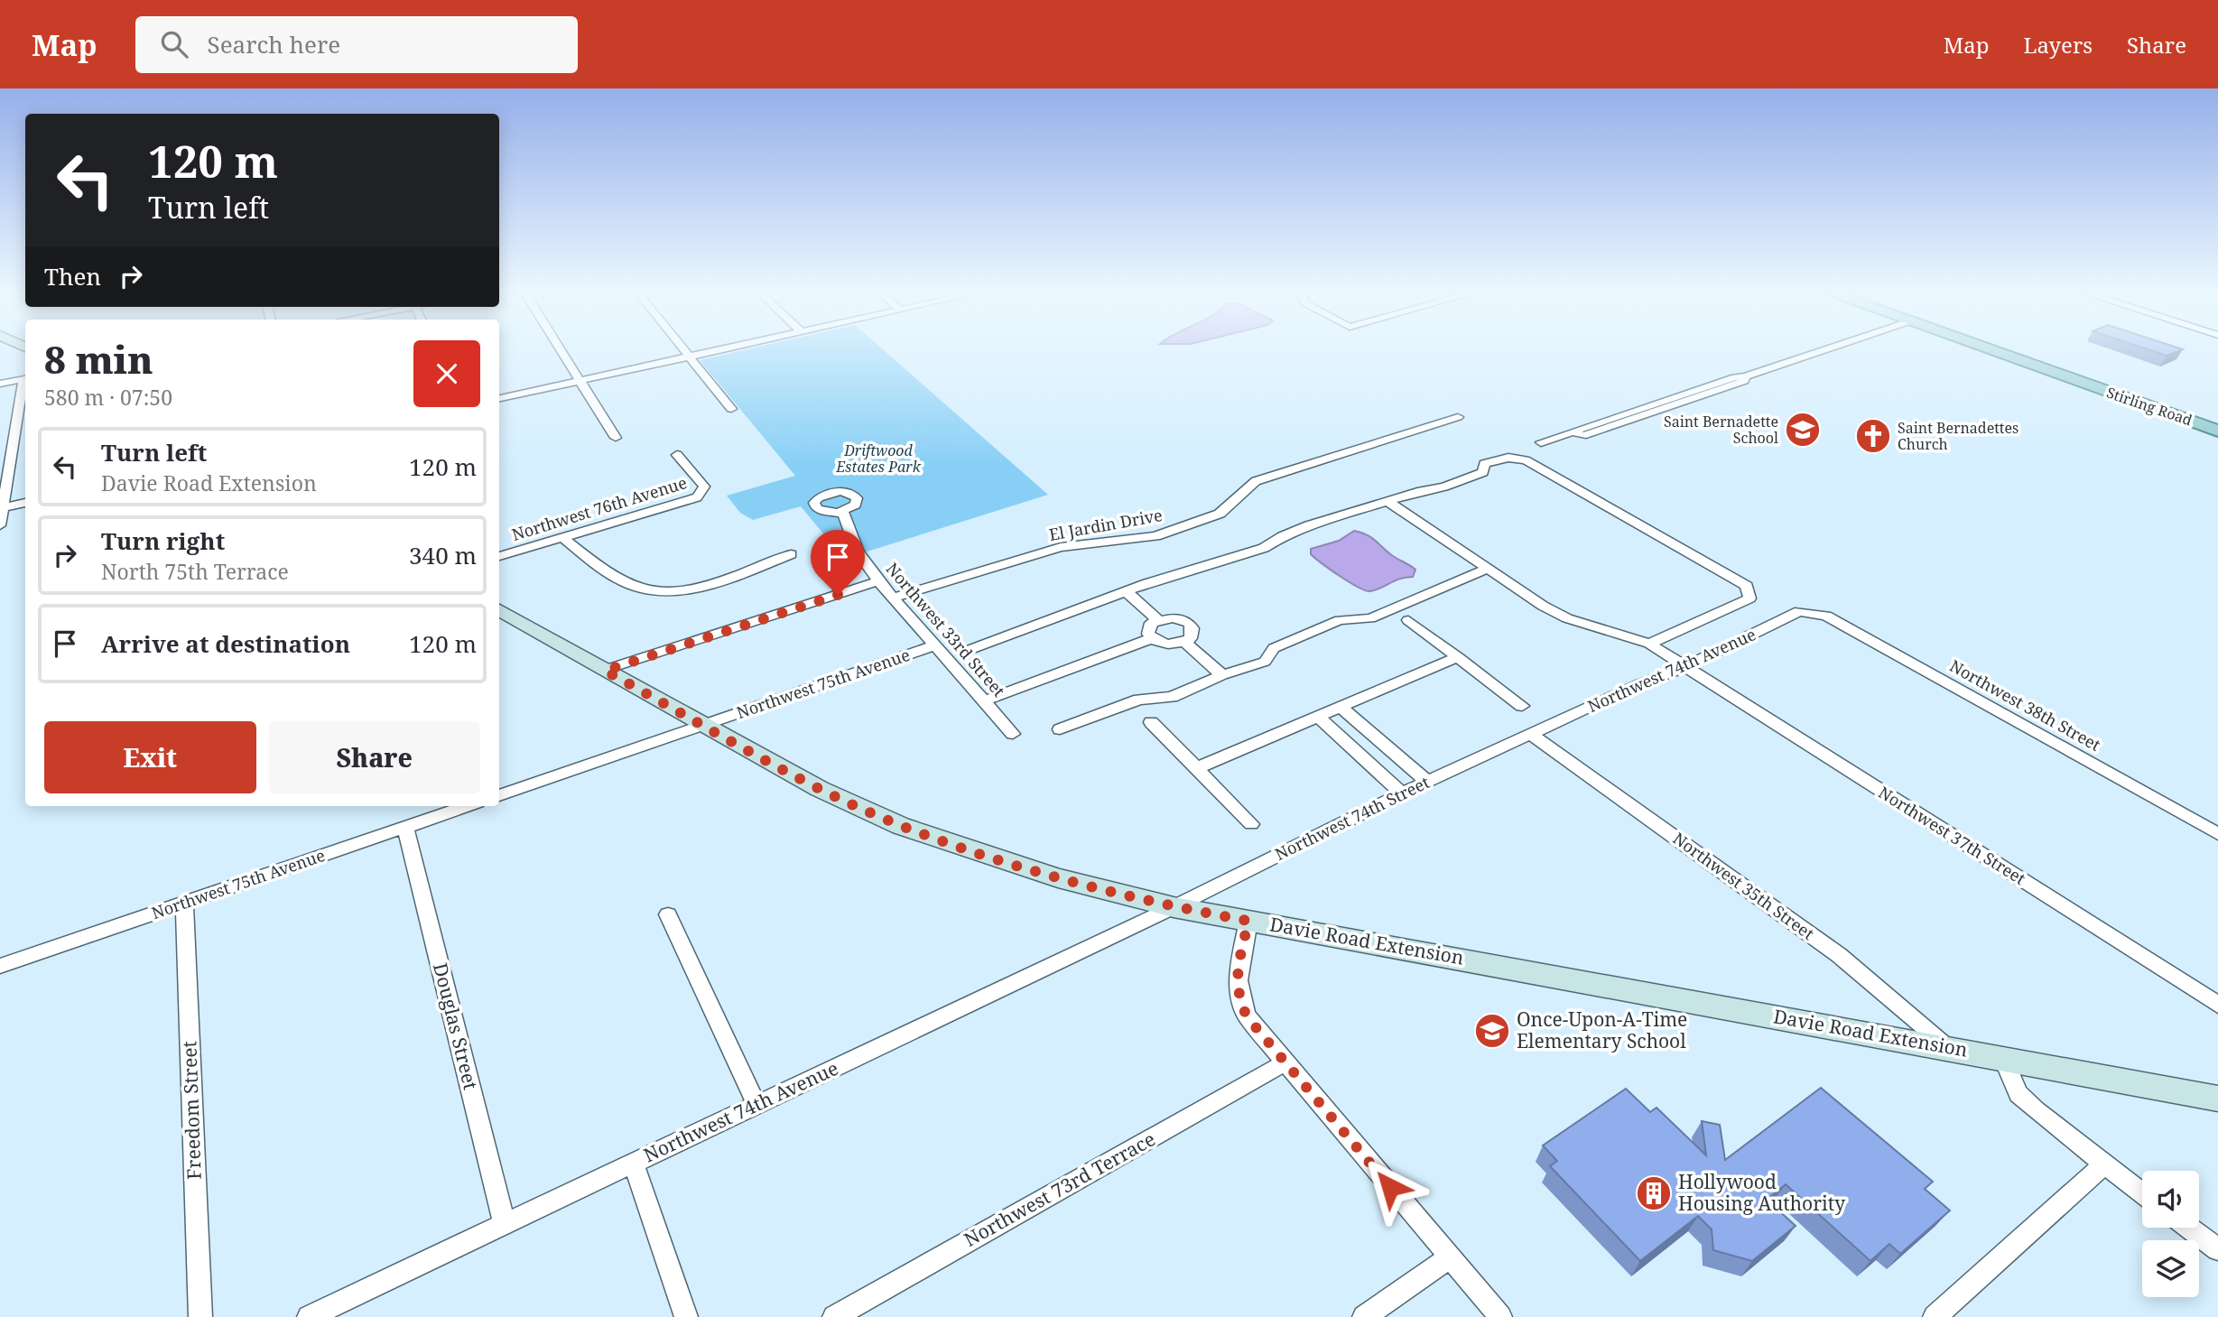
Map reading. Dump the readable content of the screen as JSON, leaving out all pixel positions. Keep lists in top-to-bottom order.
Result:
{
  "streets": {
    "main road": ["Stirling Road", "Davie Road Extension"],
    "street": [
      "Northwest 76th Avenue",
      "El Jardin Drive",
      "Northwest 33rd Street",
      "Northwest 74th Avenue",
      "Northwest 75th Avenue",
      "Northwest 38th Street",
      "Northwest 74th Street",
      "Northwest 37th Street",
      "Northwest 35th Street",
      "Douglas Street",
      "Freedom Street",
      "Northwest 73rd Terrace"
    ]
  },
  "crossings": [
    ["El Jardin Drive", "Northwest 33rd Street"],
    ["Northwest 33rd Street", "Northwest 75th Avenue"],
    ["Northwest 74th Avenue", "Northwest 38th Street"],
    ["Northwest 74th Avenue", "Northwest 74th Street"],
    ["Northwest 74th Avenue", "Northwest 37th Street"],
    ["Northwest 74th Avenue", "Northwest 35th Street"],
    ["Northwest 74th Avenue", "Davie Road Extension"],
    ["Northwest 74th Avenue", "Douglas Street"],
    ["Northwest 75th Avenue", "Davie Road Extension"],
    ["Northwest 75th Avenue", "Douglas Street"],
    ["Northwest 75th Avenue", "Freedom Street"],
    ["Northwest 74th Street", "Northwest 35th Street"],
    ["Northwest 74th Street", "Davie Road Extension"],
    ["Northwest 35th Street", "Davie Road Extension"]
  ],
  "parks": ["Driftwood Estates Park"],
  "places": {
    "school or university": ["Saint Bernadette School", "Once-Upon-A-Time Elementary School"],
    "church": ["Saint Bernadettes Church"],
    "building": ["Hollywood Housing Authority"]
  },
  "page": {
    "header": "Map",
    "search": "Search here",
    "nav": ["Map", "Layers", "Share"],
    "turn": ["120 m", "Turn left"],
    "then": "Then",
    "heading": ["8 min", "580 m · 07:50"],
    "list": [
      {
        "name": "Turn left",
        "note": "Davie Road Extension",
        "value": "120 m"
      },
      {
        "name": "Turn right",
        "note": "North 75th Terrace",
        "value": "340 m"
      },
      {
        "name": "Arrive at destination",
        "value": "120 m"
      }
    ],
    "buttons": ["Exit", "Share"]
  }
}
